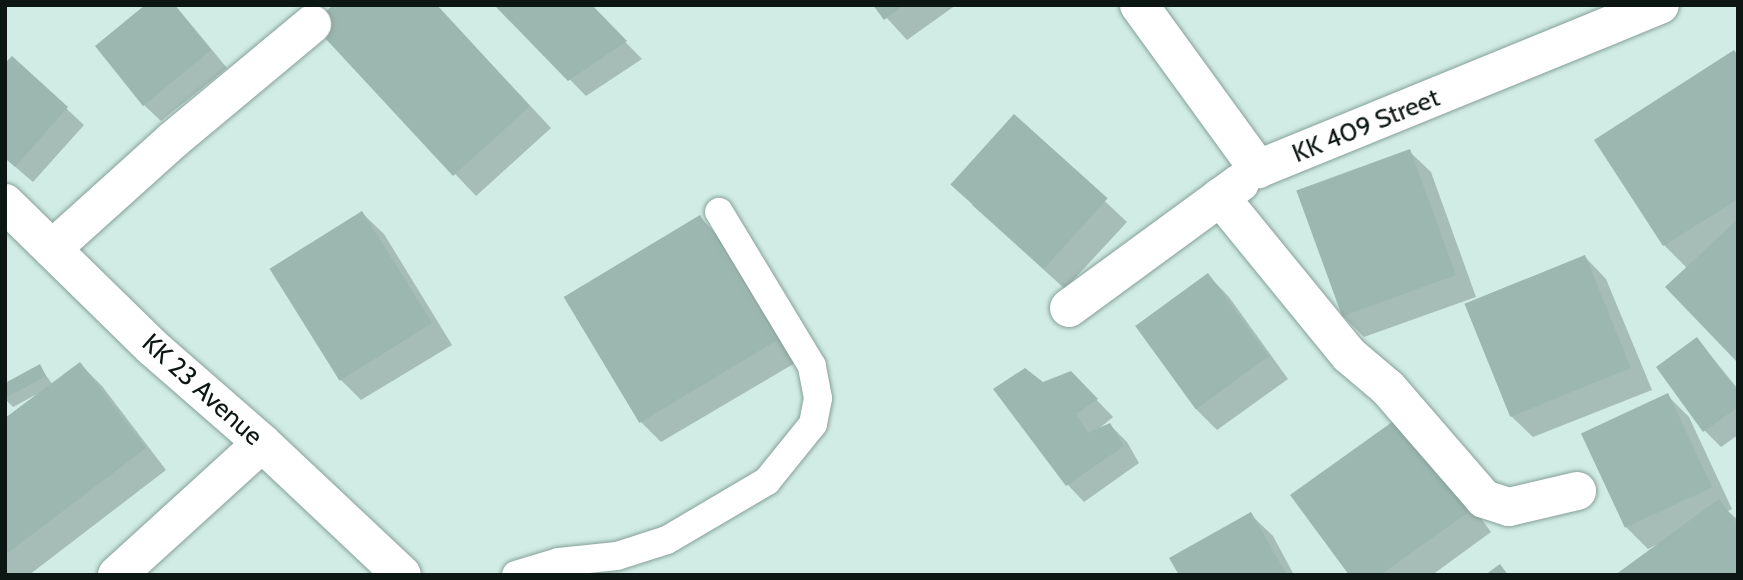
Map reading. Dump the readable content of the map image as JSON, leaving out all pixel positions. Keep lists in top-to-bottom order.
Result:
{
  "streets": {
    "street": ["KK 409 Street", "KK 23 Avenue"]
  }
}
